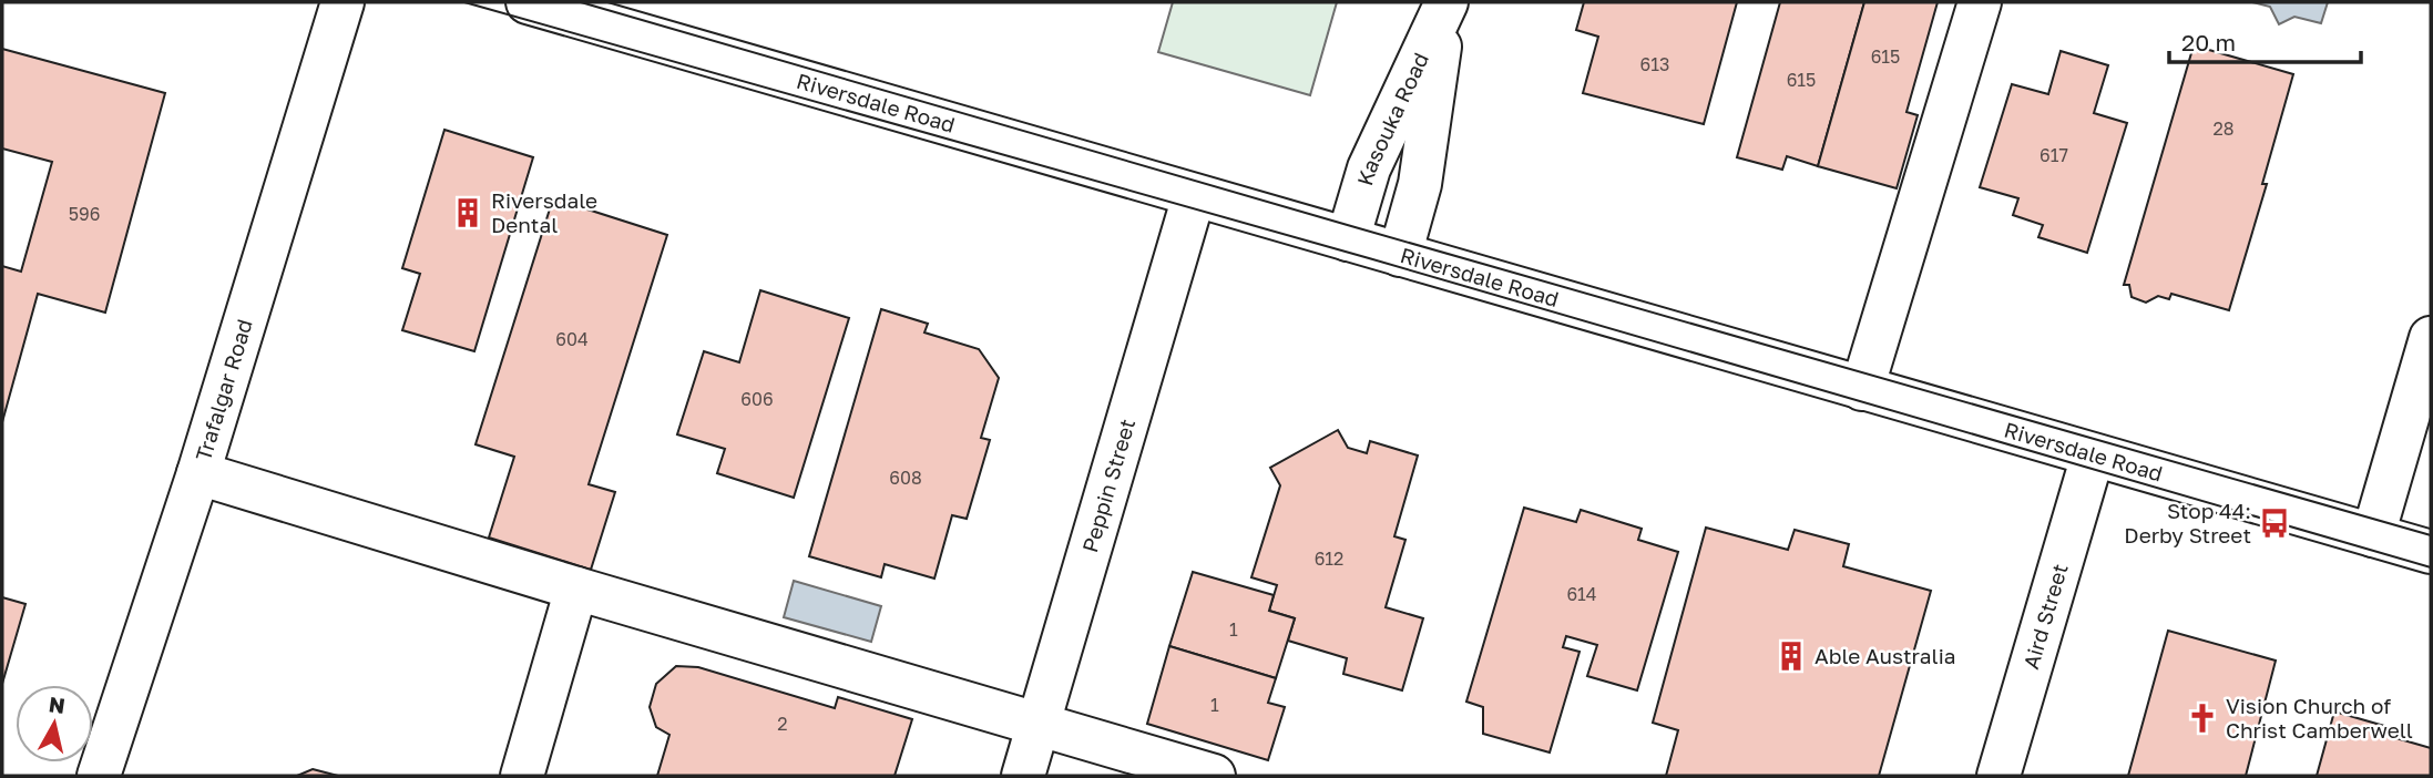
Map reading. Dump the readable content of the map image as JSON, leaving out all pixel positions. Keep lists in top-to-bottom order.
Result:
{
  "streets": {
    "main road": [
      "Riversdale Road",
      "Kasouka Road",
      "Trafalgar Road",
      "Peppin Street",
      "Aird Street"
    ]
  },
  "crossings": [
    ["Riversdale Road", "Kasouka Road"],
    ["Riversdale Road", "Peppin Street"],
    ["Riversdale Road", "Aird Street"]
  ],
  "places": {
    "building": ["Riversdale Dental", "Able Australia"],
    "bus stop": ["Stop 44: Derby Street"],
    "church": ["Vision Church of Christ Camberwell"]
  },
  "house_numbers": [
    "615",
    "613",
    "615",
    "28",
    "617",
    "596",
    "604",
    "606",
    "608",
    "612",
    "614",
    "1",
    "1",
    "2"
  ],
  "scale_bar": "20 m",
  "north": "top"
}
